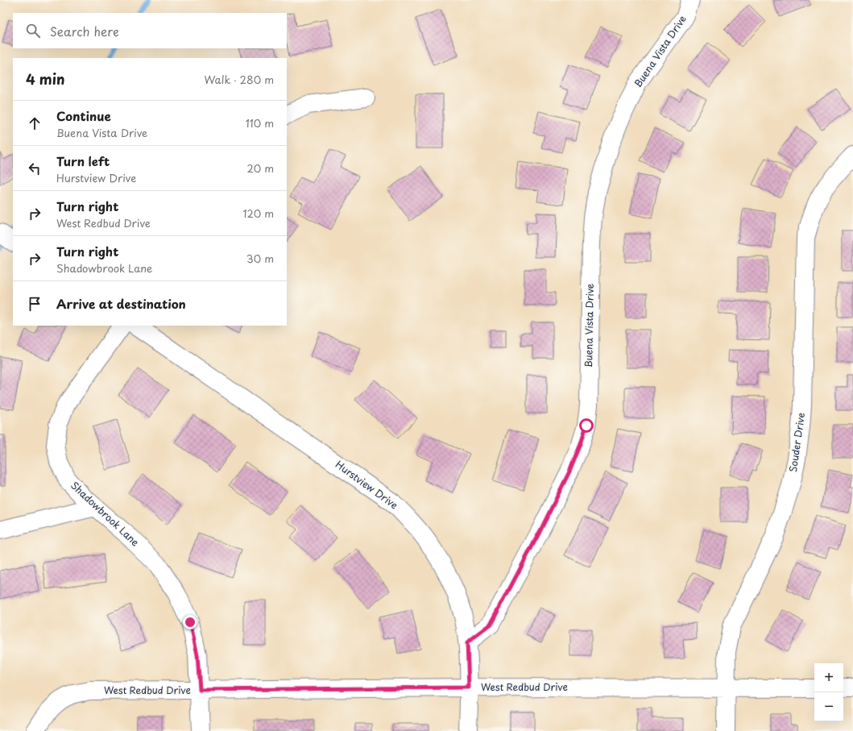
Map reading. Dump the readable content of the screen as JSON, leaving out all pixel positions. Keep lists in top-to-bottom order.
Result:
{
  "streets": {
    "street": [
      "Buena Vista Drive",
      "Souder Drive",
      "Hurstview Drive",
      "Shadowbrook Lane",
      "West Redbud Drive"
    ]
  },
  "crossings": [
    ["Buena Vista Drive", "Hurstview Drive"],
    ["Souder Drive", "West Redbud Drive"],
    ["Hurstview Drive", "West Redbud Drive"],
    ["Shadowbrook Lane", "West Redbud Drive"]
  ],
  "page": {
    "search": "Search here",
    "heading": ["4 min", "Walk · 280 m"],
    "list": [
      ["Continue", "Buena Vista Drive", "110 m"],
      ["Turn left", "Hurstview Drive", "20 m"],
      ["Turn right", "West Redbud Drive", "120 m"],
      ["Turn right", "Shadowbrook Lane", "30 m"],
      "Arrive at destination"
    ],
    "map_buttons": ["+", "−"]
  }
}
